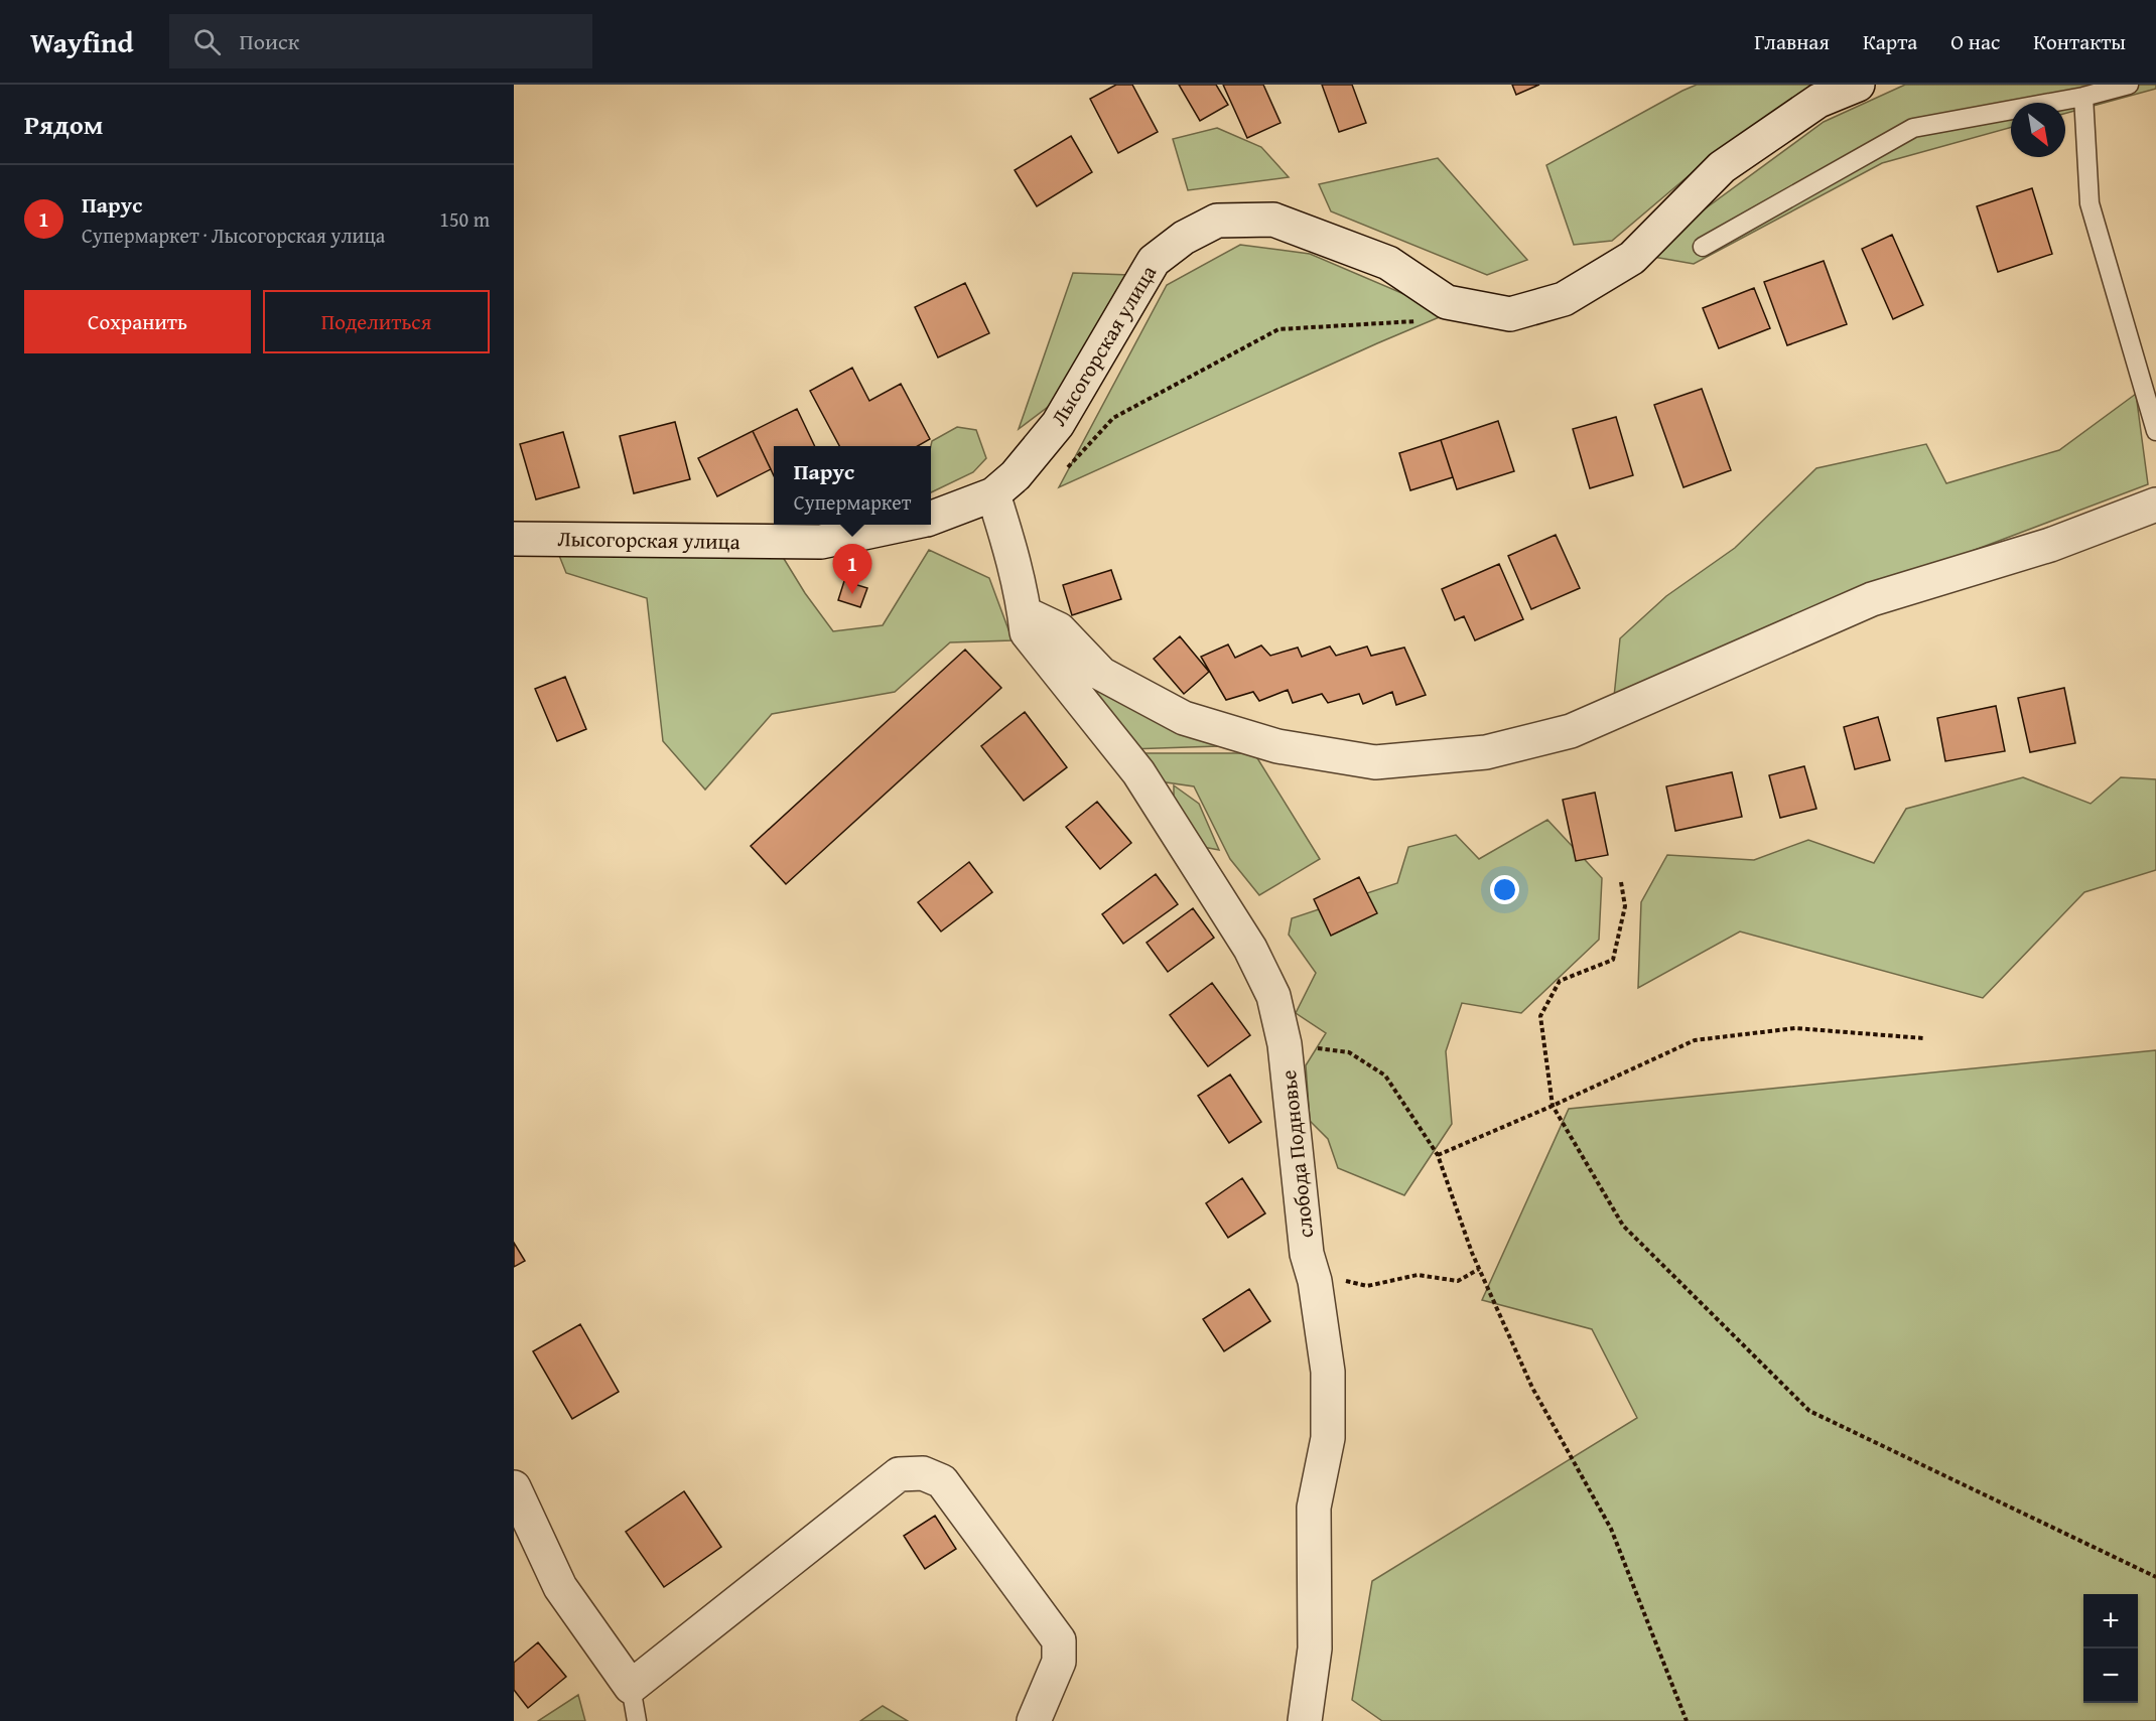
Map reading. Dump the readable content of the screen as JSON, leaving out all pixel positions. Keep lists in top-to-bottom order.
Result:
{
  "streets": {
    "street": ["Лысогорская улица", "слобода Подновье"]
  },
  "north": "bottom right",
  "page": {
    "header": "Wayfind",
    "search": "Поиск",
    "nav": [
      "Главная",
      "Карта",
      "О нас",
      "Контакты"
    ],
    "heading": "Рядом",
    "list": [
      {
        "mark": "1",
        "name": "Парус",
        "note": "Супермаркет · Лысогорская улица",
        "value": "150 m"
      }
    ],
    "buttons": ["Сохранить", "Поделиться"],
    "popup": ["Парус", "Супермаркет"],
    "pins": "1",
    "map_buttons": ["+", "−"]
  }
}
